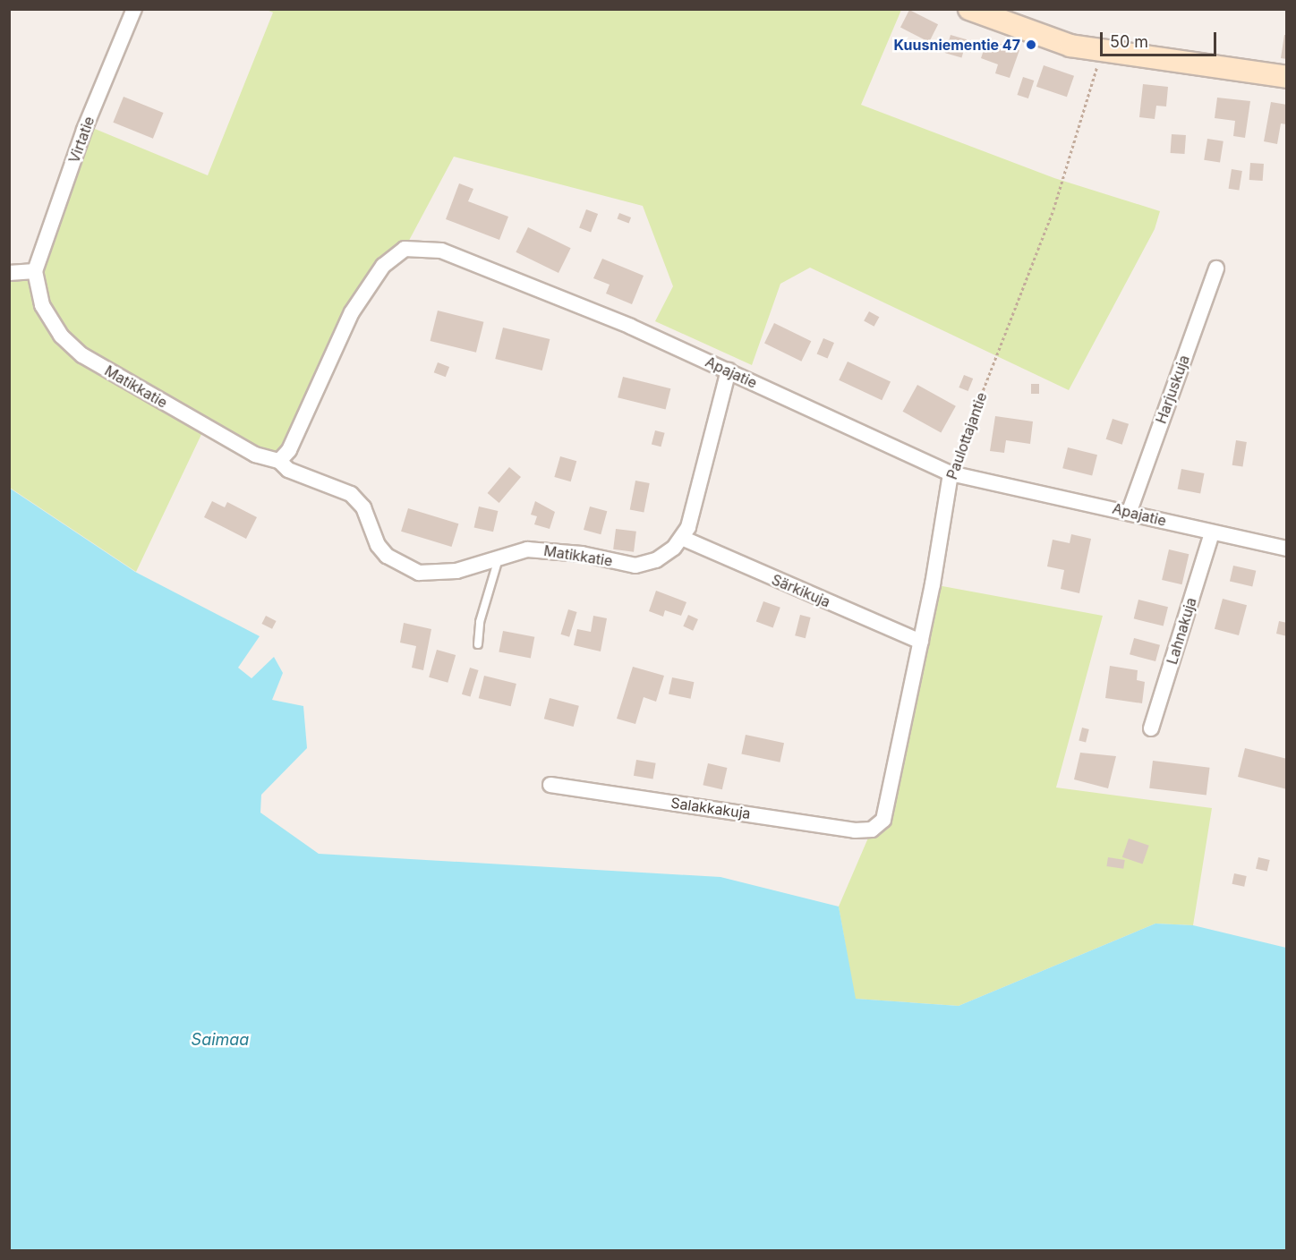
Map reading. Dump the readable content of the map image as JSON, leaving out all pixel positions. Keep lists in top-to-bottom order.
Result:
{
  "streets": {
    "street": [
      "Virtatie",
      "Apajatie",
      "Matikkatie",
      "Harjuskuja",
      "Paulottajantie",
      "Särkikuja",
      "Lahnakuja",
      "Salakkakuja"
    ]
  },
  "crossings": [
    ["Virtatie", "Matikkatie"],
    ["Apajatie", "Matikkatie"],
    ["Apajatie", "Harjuskuja"],
    ["Apajatie", "Paulottajantie"],
    ["Apajatie", "Lahnakuja"],
    ["Matikkatie", "Särkikuja"],
    ["Paulottajantie", "Särkikuja"],
    ["Paulottajantie", "Salakkakuja"]
  ],
  "water": ["Saimaa"],
  "places": ["Kuusniementie 47"],
  "scale_bar": "50 m"
}
